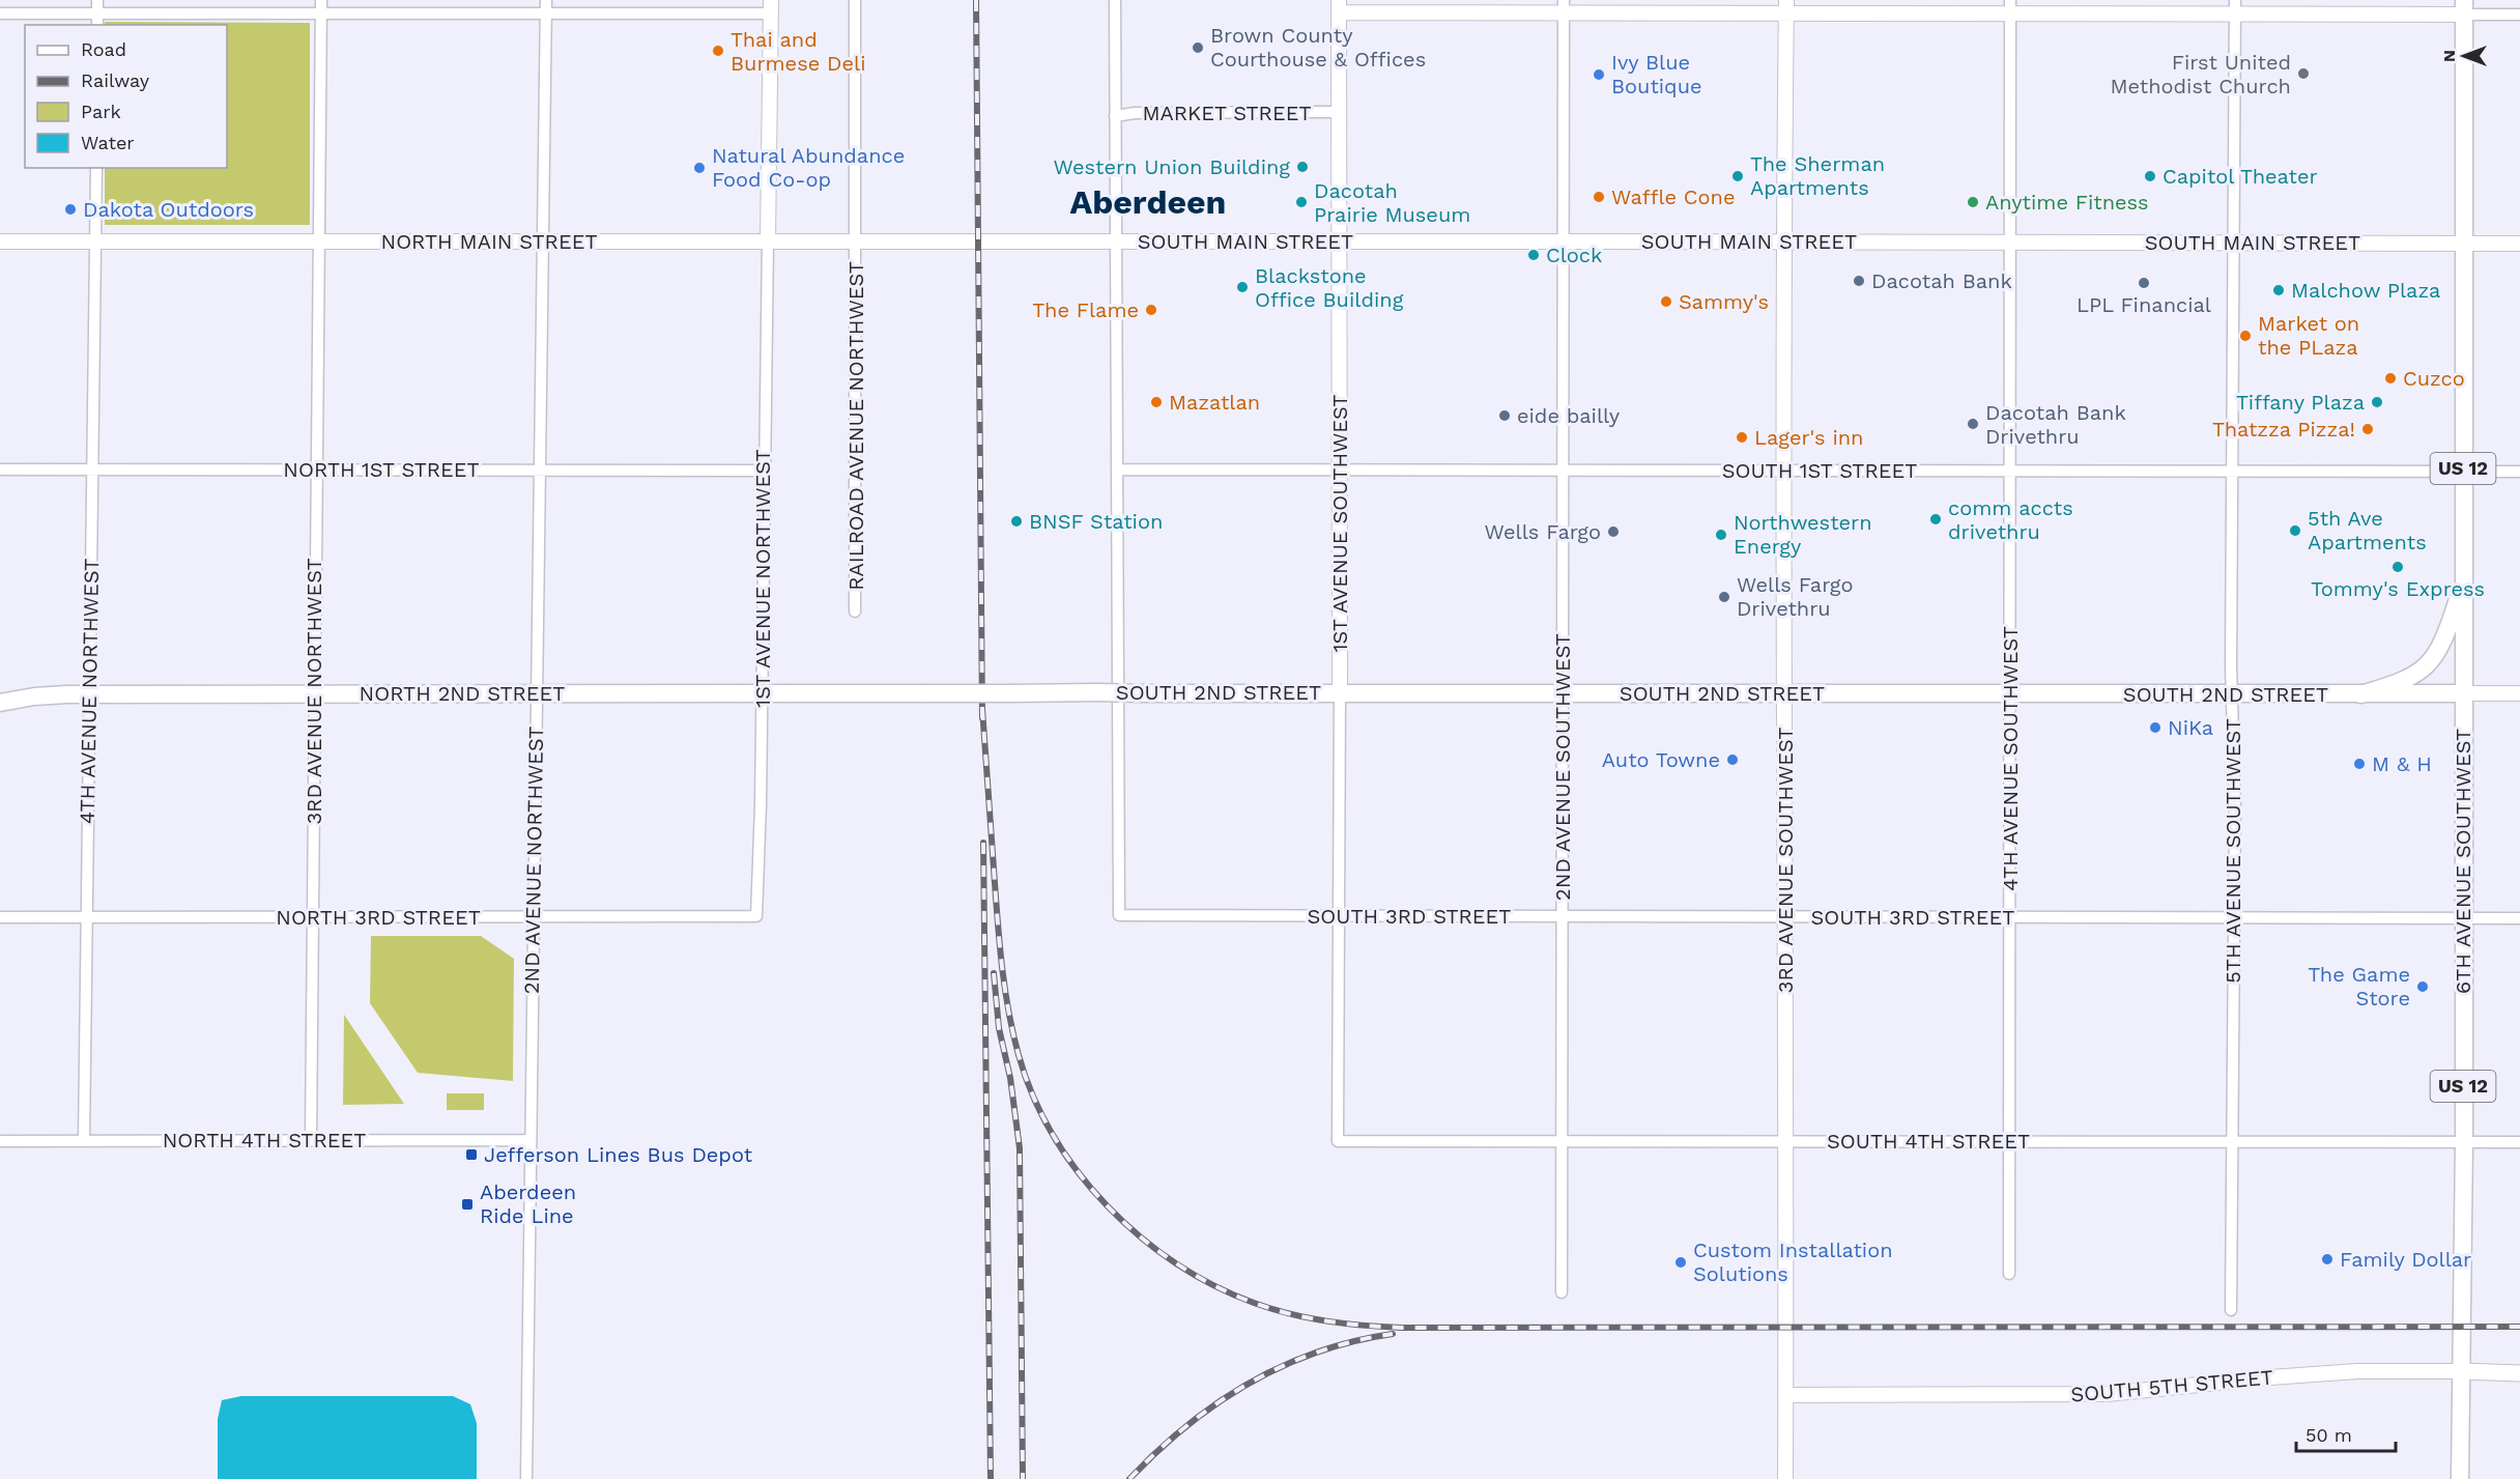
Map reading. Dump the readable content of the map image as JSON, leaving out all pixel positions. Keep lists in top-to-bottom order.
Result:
{
  "streets": {
    "main road": [
      "US 12",
      "SOUTH 2ND STREET",
      "NORTH 2ND STREET",
      "6TH AVENUE SOUTHWEST",
      "SOUTH 5TH STREET"
    ],
    "street": [
      "MARKET STREET",
      "NORTH MAIN STREET",
      "SOUTH MAIN STREET",
      "RAILROAD AVENUE NORTHWEST",
      "NORTH 1ST STREET",
      "SOUTH 1ST STREET",
      "1ST AVENUE SOUTHWEST",
      "1ST AVENUE NORTHWEST",
      "4TH AVENUE NORTHWEST",
      "3RD AVENUE NORTHWEST",
      "4TH AVENUE SOUTHWEST",
      "2ND AVENUE SOUTHWEST",
      "5TH AVENUE SOUTHWEST",
      "2ND AVENUE NORTHWEST",
      "3RD AVENUE SOUTHWEST",
      "SOUTH 3RD STREET",
      "NORTH 3RD STREET",
      "NORTH 4TH STREET",
      "SOUTH 4TH STREET"
    ]
  },
  "crossings": [
    ["MARKET STREET", "1ST AVENUE SOUTHWEST"],
    ["NORTH MAIN STREET", "SOUTH MAIN STREET"],
    ["NORTH MAIN STREET", "RAILROAD AVENUE NORTHWEST"],
    ["NORTH MAIN STREET", "1ST AVENUE NORTHWEST"],
    ["NORTH MAIN STREET", "4TH AVENUE NORTHWEST"],
    ["NORTH MAIN STREET", "3RD AVENUE NORTHWEST"],
    ["NORTH MAIN STREET", "2ND AVENUE NORTHWEST"],
    ["SOUTH MAIN STREET", "US 12"],
    ["SOUTH MAIN STREET", "1ST AVENUE SOUTHWEST"],
    ["SOUTH MAIN STREET", "4TH AVENUE SOUTHWEST"],
    ["SOUTH MAIN STREET", "2ND AVENUE SOUTHWEST"],
    ["SOUTH MAIN STREET", "5TH AVENUE SOUTHWEST"],
    ["SOUTH MAIN STREET", "3RD AVENUE SOUTHWEST"],
    ["SOUTH MAIN STREET", "6TH AVENUE SOUTHWEST"],
    ["US 12", "6TH AVENUE SOUTHWEST"],
    ["NORTH 1ST STREET", "1ST AVENUE NORTHWEST"],
    ["NORTH 1ST STREET", "4TH AVENUE NORTHWEST"],
    ["NORTH 1ST STREET", "3RD AVENUE NORTHWEST"],
    ["NORTH 1ST STREET", "2ND AVENUE NORTHWEST"],
    ["SOUTH 1ST STREET", "1ST AVENUE SOUTHWEST"],
    ["SOUTH 1ST STREET", "4TH AVENUE SOUTHWEST"],
    ["SOUTH 1ST STREET", "2ND AVENUE SOUTHWEST"],
    ["SOUTH 1ST STREET", "5TH AVENUE SOUTHWEST"],
    ["SOUTH 1ST STREET", "3RD AVENUE SOUTHWEST"],
    ["SOUTH 1ST STREET", "6TH AVENUE SOUTHWEST"],
    ["SOUTH 1ST STREET", "SOUTH 3RD STREET"],
    ["1ST AVENUE SOUTHWEST", "SOUTH 2ND STREET"],
    ["1ST AVENUE SOUTHWEST", "SOUTH 3RD STREET"],
    ["1ST AVENUE SOUTHWEST", "SOUTH 4TH STREET"],
    ["1ST AVENUE NORTHWEST", "NORTH 3RD STREET"],
    ["4TH AVENUE NORTHWEST", "NORTH 2ND STREET"],
    ["4TH AVENUE NORTHWEST", "NORTH 3RD STREET"],
    ["4TH AVENUE NORTHWEST", "NORTH 4TH STREET"],
    ["3RD AVENUE NORTHWEST", "NORTH 2ND STREET"],
    ["3RD AVENUE NORTHWEST", "NORTH 3RD STREET"],
    ["3RD AVENUE NORTHWEST", "NORTH 4TH STREET"],
    ["SOUTH 2ND STREET", "NORTH 2ND STREET"],
    ["SOUTH 2ND STREET", "4TH AVENUE SOUTHWEST"],
    ["SOUTH 2ND STREET", "2ND AVENUE SOUTHWEST"],
    ["SOUTH 2ND STREET", "5TH AVENUE SOUTHWEST"],
    ["SOUTH 2ND STREET", "3RD AVENUE SOUTHWEST"],
    ["SOUTH 2ND STREET", "6TH AVENUE SOUTHWEST"],
    ["NORTH 2ND STREET", "2ND AVENUE NORTHWEST"],
    ["4TH AVENUE SOUTHWEST", "SOUTH 3RD STREET"],
    ["4TH AVENUE SOUTHWEST", "SOUTH 4TH STREET"],
    ["2ND AVENUE SOUTHWEST", "SOUTH 3RD STREET"],
    ["2ND AVENUE SOUTHWEST", "SOUTH 4TH STREET"],
    ["5TH AVENUE SOUTHWEST", "SOUTH 3RD STREET"],
    ["5TH AVENUE SOUTHWEST", "SOUTH 4TH STREET"],
    ["2ND AVENUE NORTHWEST", "NORTH 3RD STREET"],
    ["2ND AVENUE NORTHWEST", "NORTH 4TH STREET"],
    ["3RD AVENUE SOUTHWEST", "SOUTH 3RD STREET"],
    ["3RD AVENUE SOUTHWEST", "SOUTH 4TH STREET"],
    ["3RD AVENUE SOUTHWEST", "SOUTH 5TH STREET"],
    ["6TH AVENUE SOUTHWEST", "SOUTH 3RD STREET"],
    ["6TH AVENUE SOUTHWEST", "SOUTH 4TH STREET"],
    ["6TH AVENUE SOUTHWEST", "SOUTH 5TH STREET"]
  ],
  "districts": ["Aberdeen"],
  "places": {
    "other": [
      "Brown County Courthouse & Offices",
      "Thai and Burmese Deli",
      "First United Methodist Church",
      "Ivy Blue Boutique",
      "Western Union Building",
      "Natural Abundance Food Co-op",
      "The Sherman Apartments",
      "Capitol Theater",
      "Waffle Cone",
      "Dacotah Prairie Museum",
      "Anytime Fitness",
      "Dakota Outdoors",
      "Clock",
      "Dacotah Bank",
      "LPL Financial",
      "Blackstone Office Building",
      "Malchow Plaza",
      "Sammy's",
      "The Flame",
      "Market on the PLaza",
      "Cuzco",
      "Mazatlan",
      "Tiffany Plaza",
      "eide bailly",
      "Dacotah Bank Drivethru",
      "Thatzza Pizza!",
      "Lager's inn",
      "comm accts drivethru",
      "BNSF Station",
      "5th Ave Apartments",
      "Wells Fargo",
      "Northwestern Energy",
      "Tommy's Express",
      "Wells Fargo Drivethru",
      "NiKa",
      "Auto Towne",
      "M & H",
      "The Game Store",
      "Family Dollar",
      "Custom Installation Solutions"
    ],
    "transit": ["Jefferson Lines Bus Depot", "Aberdeen Ride Line"]
  },
  "legend": [
    "Road",
    "Railway",
    "Park",
    "Water"
  ],
  "scale_bar": "50 m",
  "north": "left"
}
